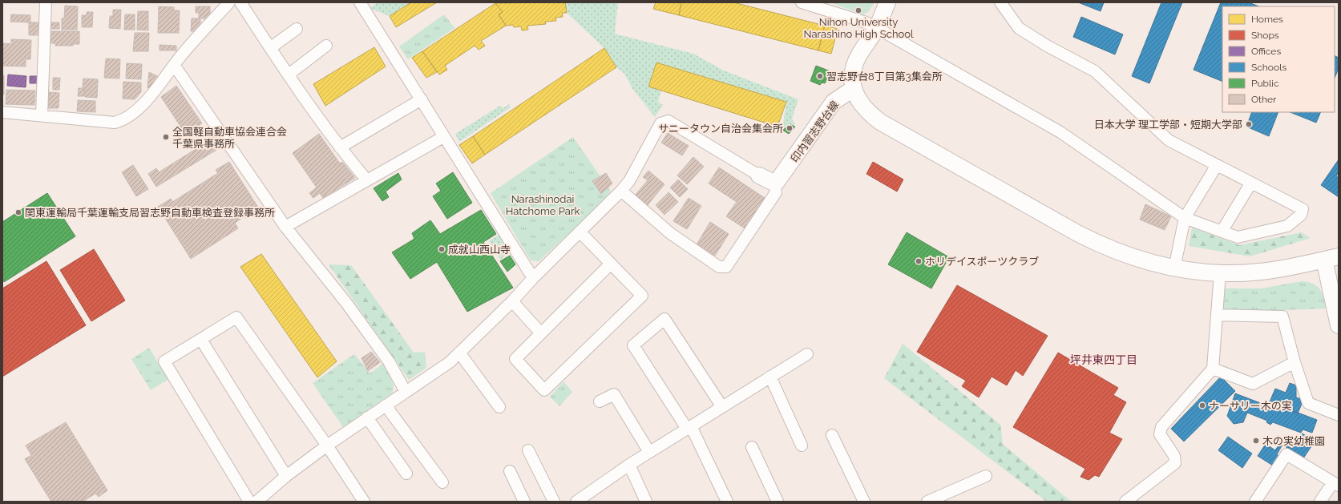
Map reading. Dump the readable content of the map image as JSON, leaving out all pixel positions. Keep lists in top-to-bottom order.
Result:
{
  "streets": {
    "street": ["印内習志野台線"]
  },
  "districts": ["坪井東四丁目"],
  "parks": ["Narashinodai Hatchome Park"],
  "places": [
    "Nihon University Narashino High School",
    "習志野台8丁目第3集会所",
    "日本大学 理工学部・短期大学部",
    "サニータウン自治会集会所",
    "全国軽自動車協会連合会 千葉県事務所",
    "関東運輸局千葉運輸支局習志野自動車検査登録事務所",
    "成就山西山寺",
    "ホリデイスポーツクラブ",
    "ナーサリー木の実",
    "木の実幼稚園"
  ],
  "legend": [
    "Homes",
    "Shops",
    "Offices",
    "Schools",
    "Public",
    "Other"
  ]
}
